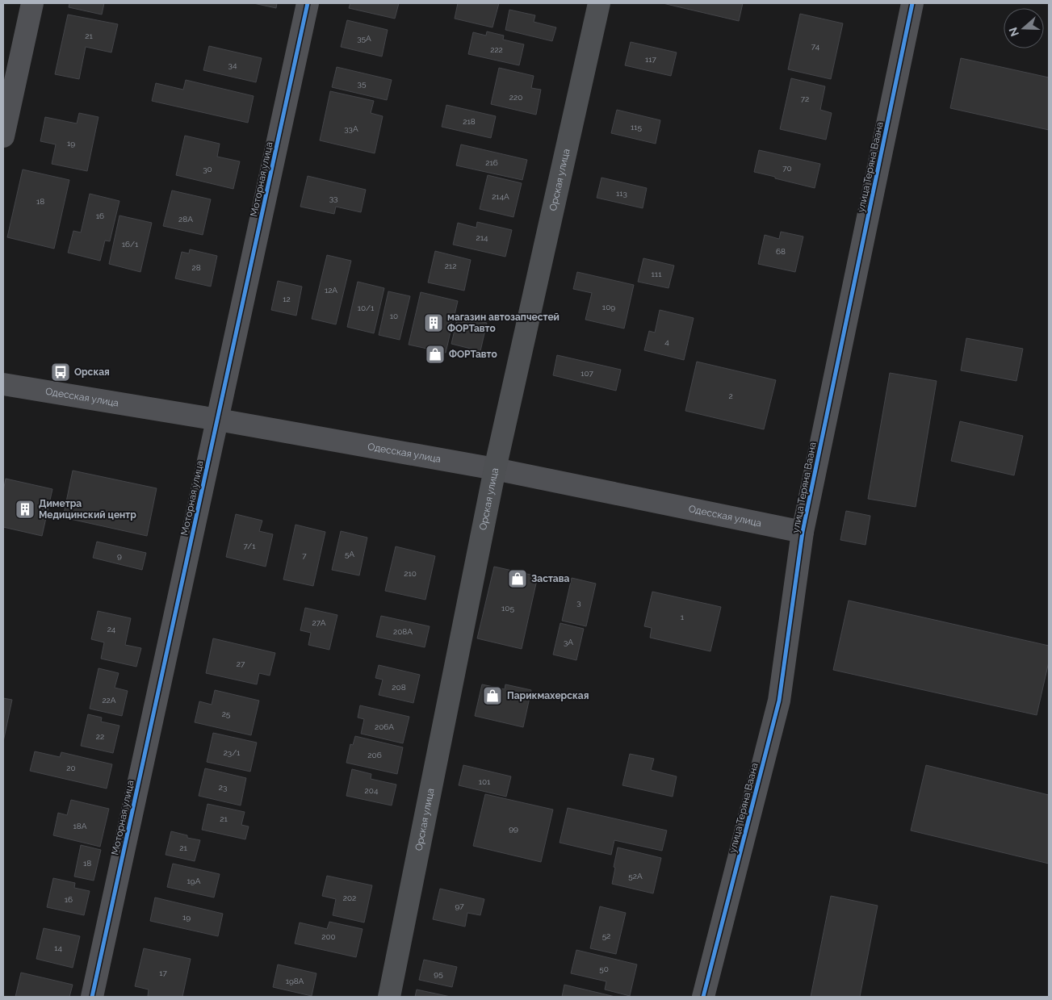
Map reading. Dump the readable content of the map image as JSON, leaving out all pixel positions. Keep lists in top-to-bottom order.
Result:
{
  "streets": {
    "main road": ["Орская улица"],
    "street": ["улица Теряна Ваана", "Моторная улица", "Одесская улица"]
  },
  "crossings": [
    ["улица Теряна Ваана", "Одесская улица"],
    ["Моторная улица", "Одесская улица"],
    ["Орская улица", "Одесская улица"]
  ],
  "places": {
    "building": ["магазин автозапчестей ФОРТавто", "Диметра Медицинский центр"],
    "shop": ["ФОРТавто", "Застава", "Парикмахерская"],
    "bus stop": ["Орская"]
  },
  "house_numbers": [
    "21",
    "35А",
    "74",
    "222",
    "117",
    "34",
    "35",
    "220",
    "72",
    "218",
    "115",
    "33А",
    "19",
    "216",
    "70",
    "30",
    "113",
    "214А",
    "33",
    "18",
    "16",
    "28А",
    "214",
    "16/1",
    "68",
    "212",
    "28",
    "111",
    "12А",
    "12",
    "109",
    "10/1",
    "10",
    "4",
    "107",
    "2",
    "7/1",
    "5А",
    "9",
    "7",
    "210",
    "3",
    "105",
    "1",
    "27А",
    "24",
    "208А",
    "3А",
    "27",
    "208",
    "22А",
    "25",
    "206А",
    "22",
    "23/1",
    "206",
    "20",
    "101",
    "23",
    "204",
    "21",
    "18А",
    "99",
    "21",
    "18",
    "52А",
    "19А",
    "202",
    "16",
    "97",
    "19",
    "52",
    "200",
    "14",
    "50",
    "17",
    "95",
    "198А"
  ],
  "north": "left"
}
